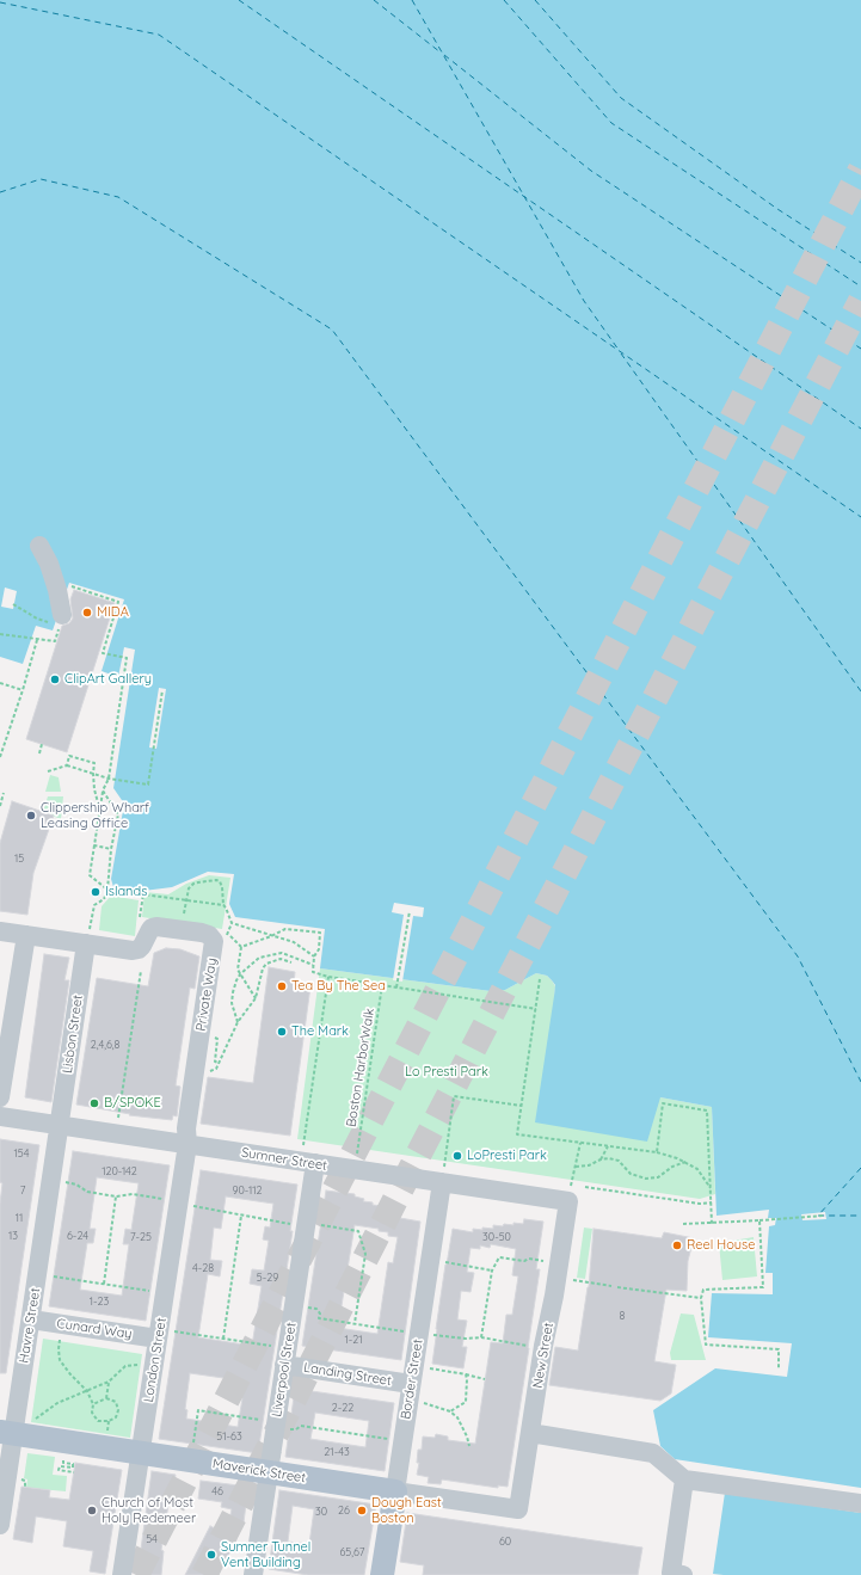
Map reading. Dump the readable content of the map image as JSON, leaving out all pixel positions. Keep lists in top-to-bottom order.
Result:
{
  "streets": {
    "main road": ["Border Street", "Maverick Street"],
    "street": [
      "Private Way",
      "Lisbon Street",
      "Sumner Street",
      "Havre Street",
      "Cunard Way",
      "New Street",
      "London Street",
      "Liverpool Street",
      "Landing Street"
    ],
    "path": ["Boston HarborWalk"]
  },
  "crossings": [
    ["Private Way", "Lisbon Street"],
    ["Private Way", "Sumner Street"],
    ["Private Way", "London Street"],
    ["Lisbon Street", "Sumner Street"],
    ["Lisbon Street", "Havre Street"],
    ["Sumner Street", "Havre Street"],
    ["Sumner Street", "New Street"],
    ["Sumner Street", "London Street"],
    ["Sumner Street", "Liverpool Street"],
    ["Sumner Street", "Border Street"],
    ["Havre Street", "Cunard Way"],
    ["Havre Street", "Maverick Street"],
    ["Cunard Way", "London Street"],
    ["New Street", "Maverick Street"],
    ["London Street", "Maverick Street"],
    ["Liverpool Street", "Landing Street"],
    ["Liverpool Street", "Maverick Street"],
    ["Landing Street", "Border Street"],
    ["Border Street", "Maverick Street"]
  ],
  "parks": ["Lo Presti Park"],
  "places": [
    "MIDA",
    "ClipArt Gallery",
    "Clippership Wharf Leasing Office",
    "Islands",
    "Tea By The Sea",
    "The Mark",
    "B/SPOKE",
    "LoPresti Park",
    "Reel House",
    "Church of Most Holy Redemeer",
    "Dough East Boston",
    "Sumner Tunnel Vent Building"
  ],
  "house_numbers": [
    "15",
    "2,4,6,8",
    "154",
    "120-142",
    "7",
    "90-112",
    "11",
    "13",
    "6-24",
    "7-25",
    "30-50",
    "4-28",
    "5-29",
    "1-23",
    "8",
    "1-21",
    "2-22",
    "51-63",
    "21-43",
    "46",
    "26",
    "30",
    "54",
    "60",
    "65,67"
  ]
}
